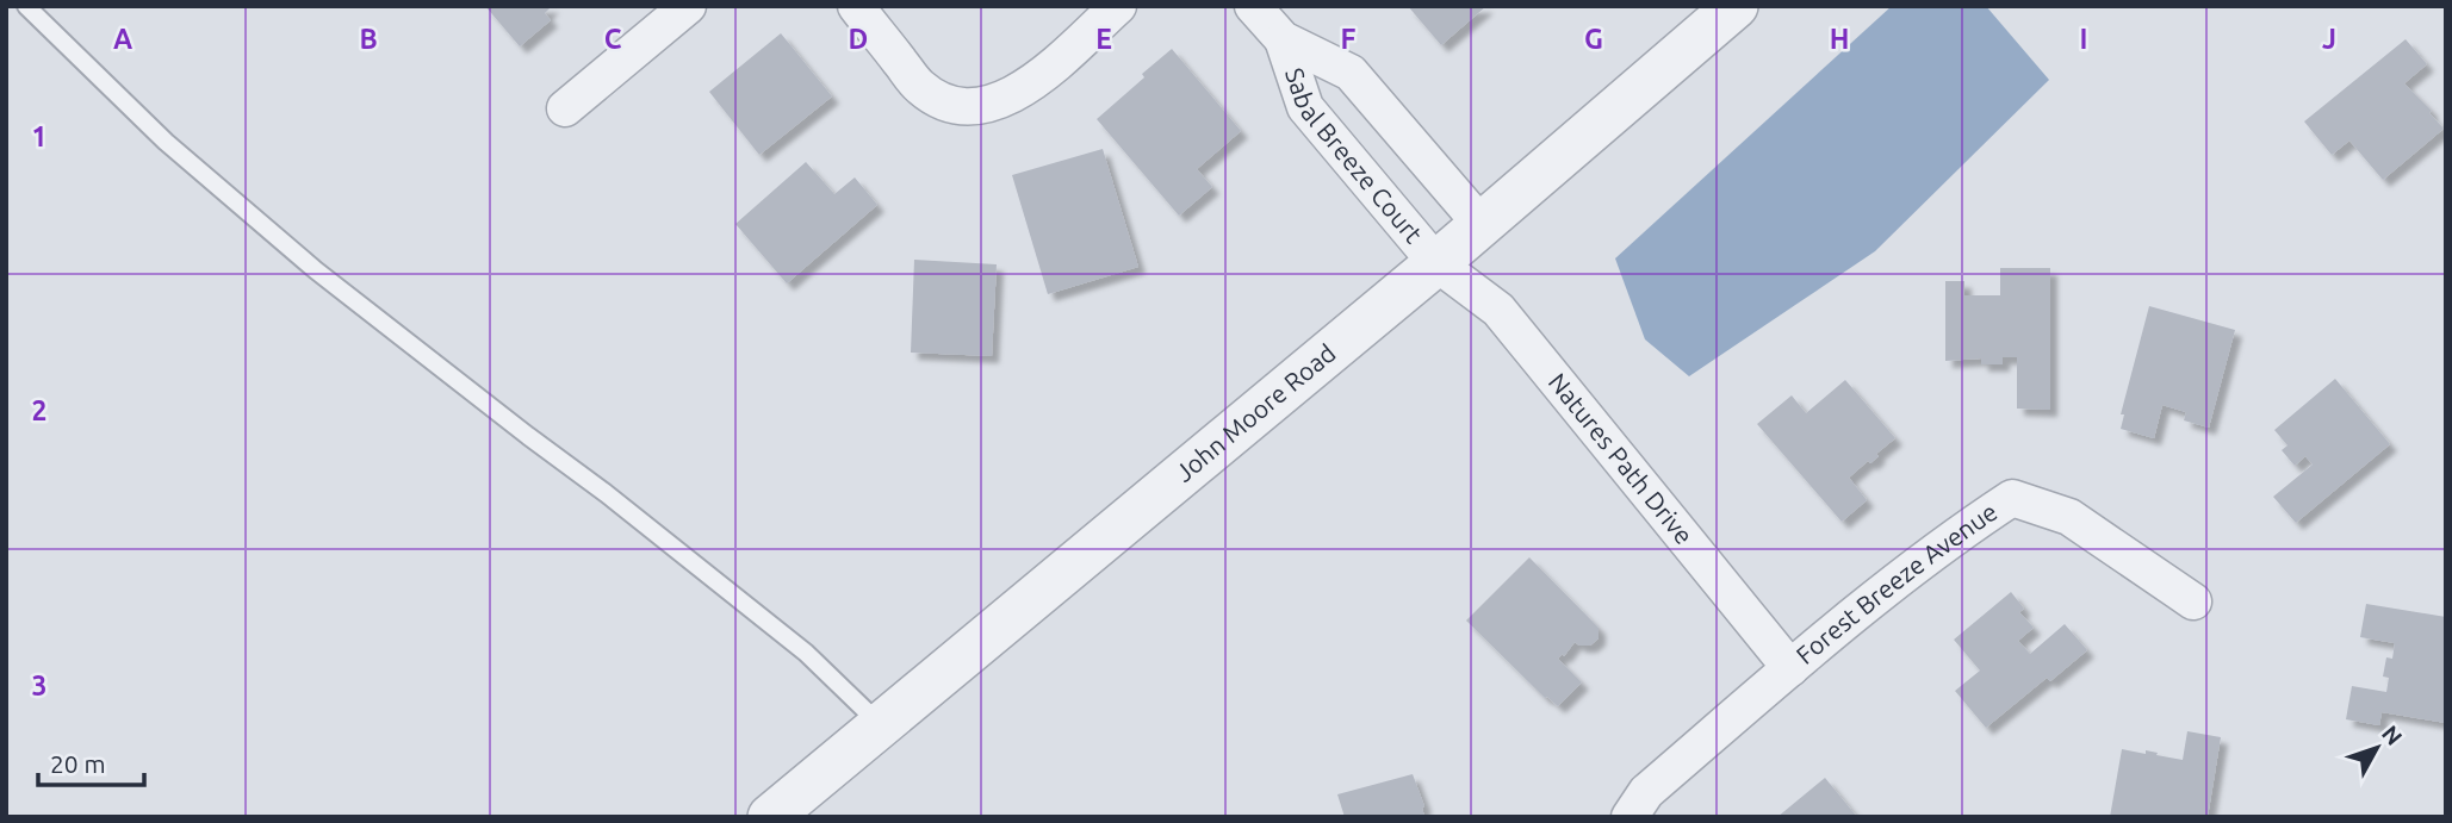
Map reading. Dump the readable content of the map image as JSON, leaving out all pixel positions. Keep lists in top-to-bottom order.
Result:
{
  "streets": {
    "street": [
      "Sabal Breeze Court",
      "John Moore Road",
      "Natures Path Drive",
      "Forest Breeze Avenue"
    ]
  },
  "crossings": [
    ["Sabal Breeze Court", "John Moore Road"],
    ["Sabal Breeze Court", "Natures Path Drive"],
    ["John Moore Road", "Natures Path Drive"],
    ["Natures Path Drive", "Forest Breeze Avenue"]
  ],
  "scale_bar": "20 m",
  "north": "top right",
  "grid": {
    "columns": [
      "A",
      "B",
      "C",
      "D",
      "E",
      "F",
      "G",
      "H",
      "I",
      "J"
    ],
    "rows": ["1", "2", "3"]
  }
}
